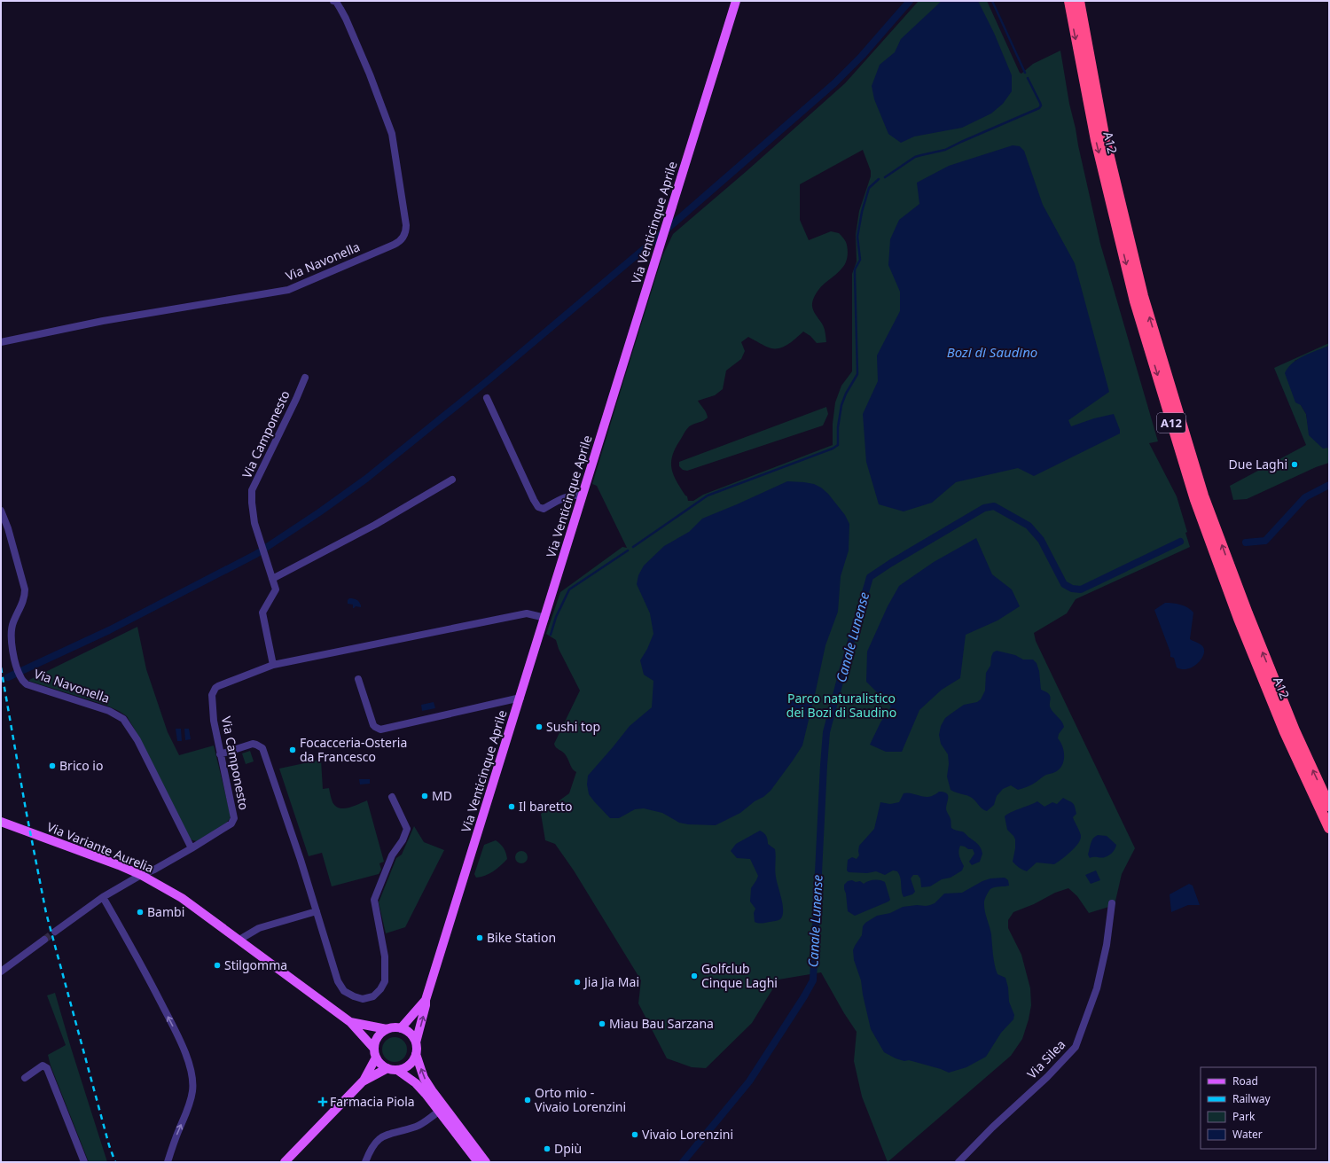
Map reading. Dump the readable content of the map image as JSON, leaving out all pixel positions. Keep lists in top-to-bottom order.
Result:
{
  "streets": {
    "highway": ["A12"],
    "main road": ["Via Venticinque Aprile", "Via Variante Aurelia"],
    "street": ["Via Navonella", "Via Camponesto", "Via Silea"]
  },
  "crossings": [
    ["Via Venticinque Aprile", "Via Camponesto"],
    ["Via Venticinque Aprile", "Via Variante Aurelia"],
    ["Via Navonella", "Via Camponesto"],
    ["Via Camponesto", "Via Variante Aurelia"]
  ],
  "water": ["Bozi di Saudino", "Canale Lunense"],
  "parks": ["Parco naturalistico dei Bozi di Saudino"],
  "places": {
    "other": [
      "Due Laghi",
      "Sushi top",
      "Focacceria-Osteria da Francesco",
      "Brico io",
      "MD",
      "Il baretto",
      "Bambi",
      "Bike Station",
      "Stilgomma",
      "Golfclub Cinque Laghi",
      "Jia Jia Mai",
      "Miau Bau Sarzana",
      "Orto mio - Vivaio Lorenzini",
      "Vivaio Lorenzini",
      "Dpiù"
    ],
    "health": ["Farmacia Piola"]
  },
  "legend": [
    "Road",
    "Railway",
    "Park",
    "Water"
  ]
}
